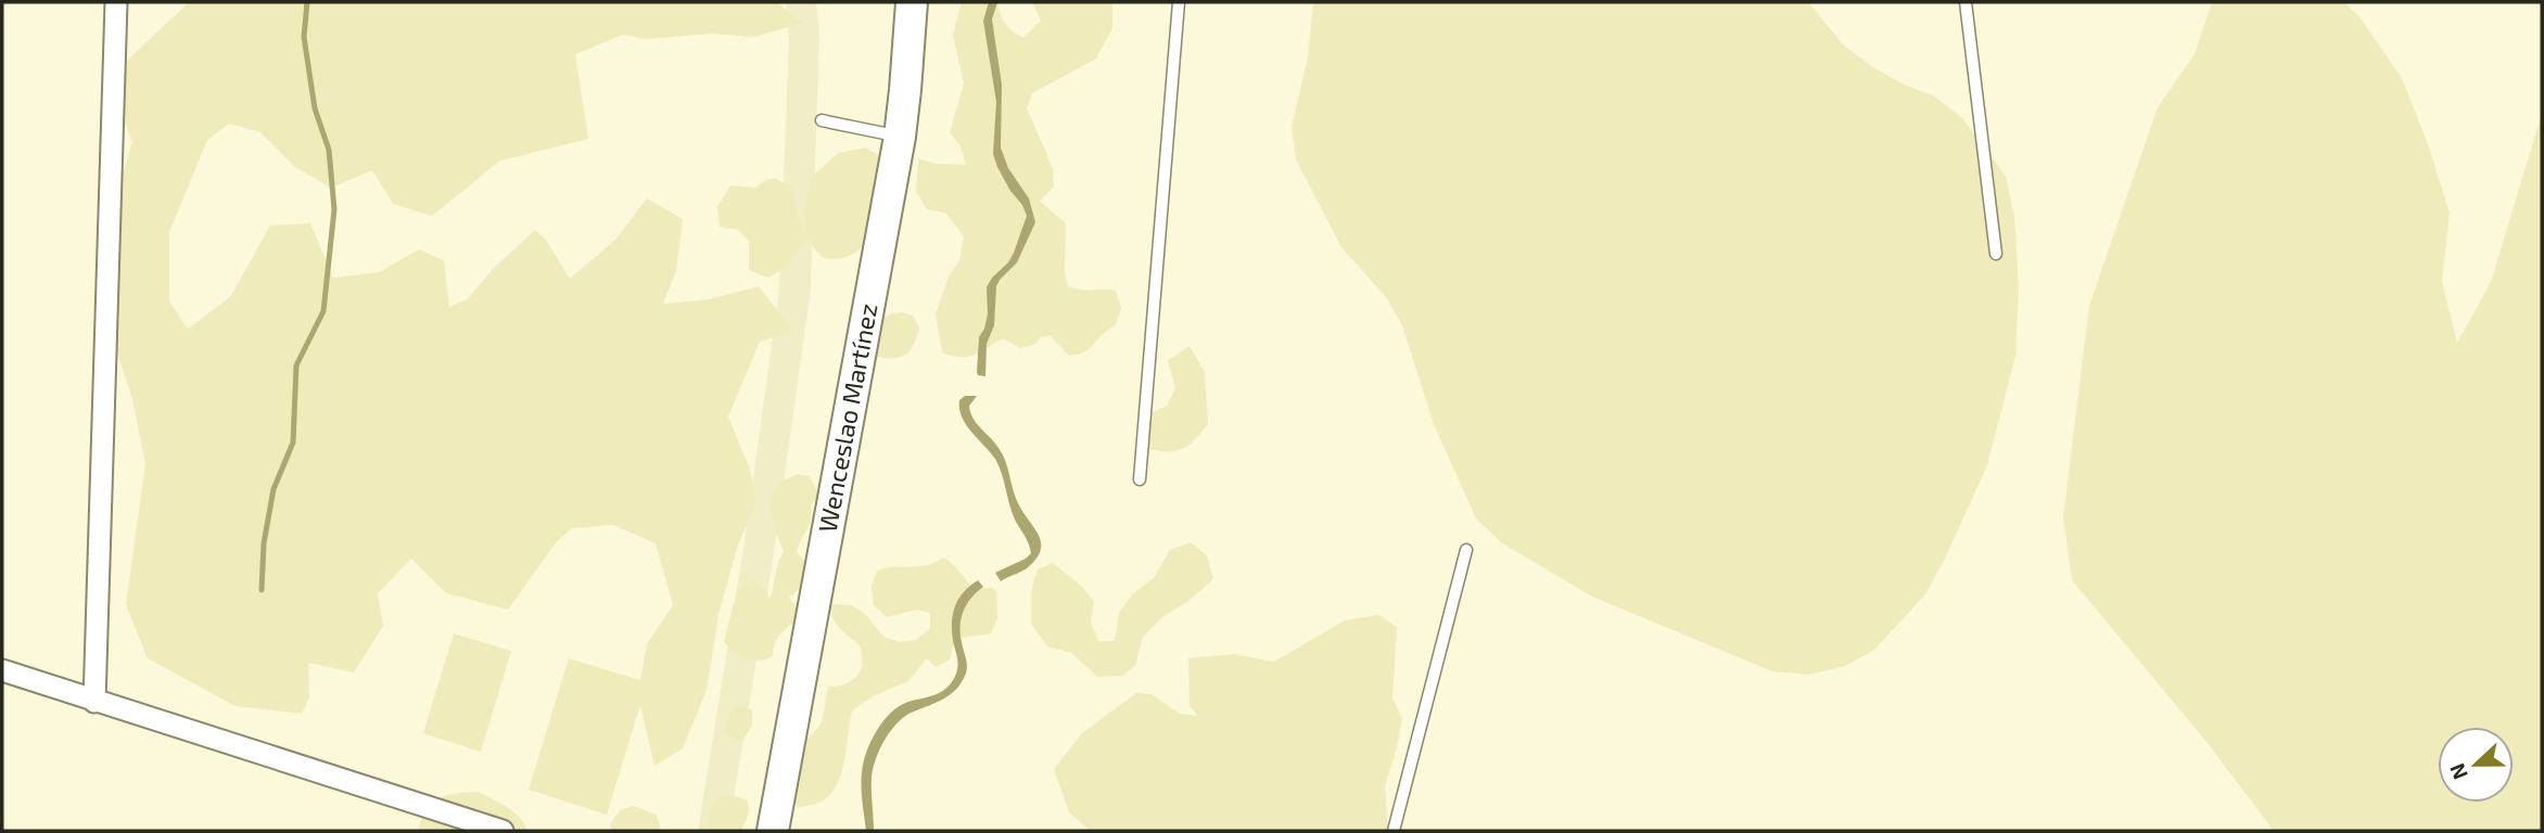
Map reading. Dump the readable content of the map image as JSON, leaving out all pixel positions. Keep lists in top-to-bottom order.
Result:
{
  "streets": {
    "main road": ["Wenceslao Martínez"]
  },
  "north": "left"
}
